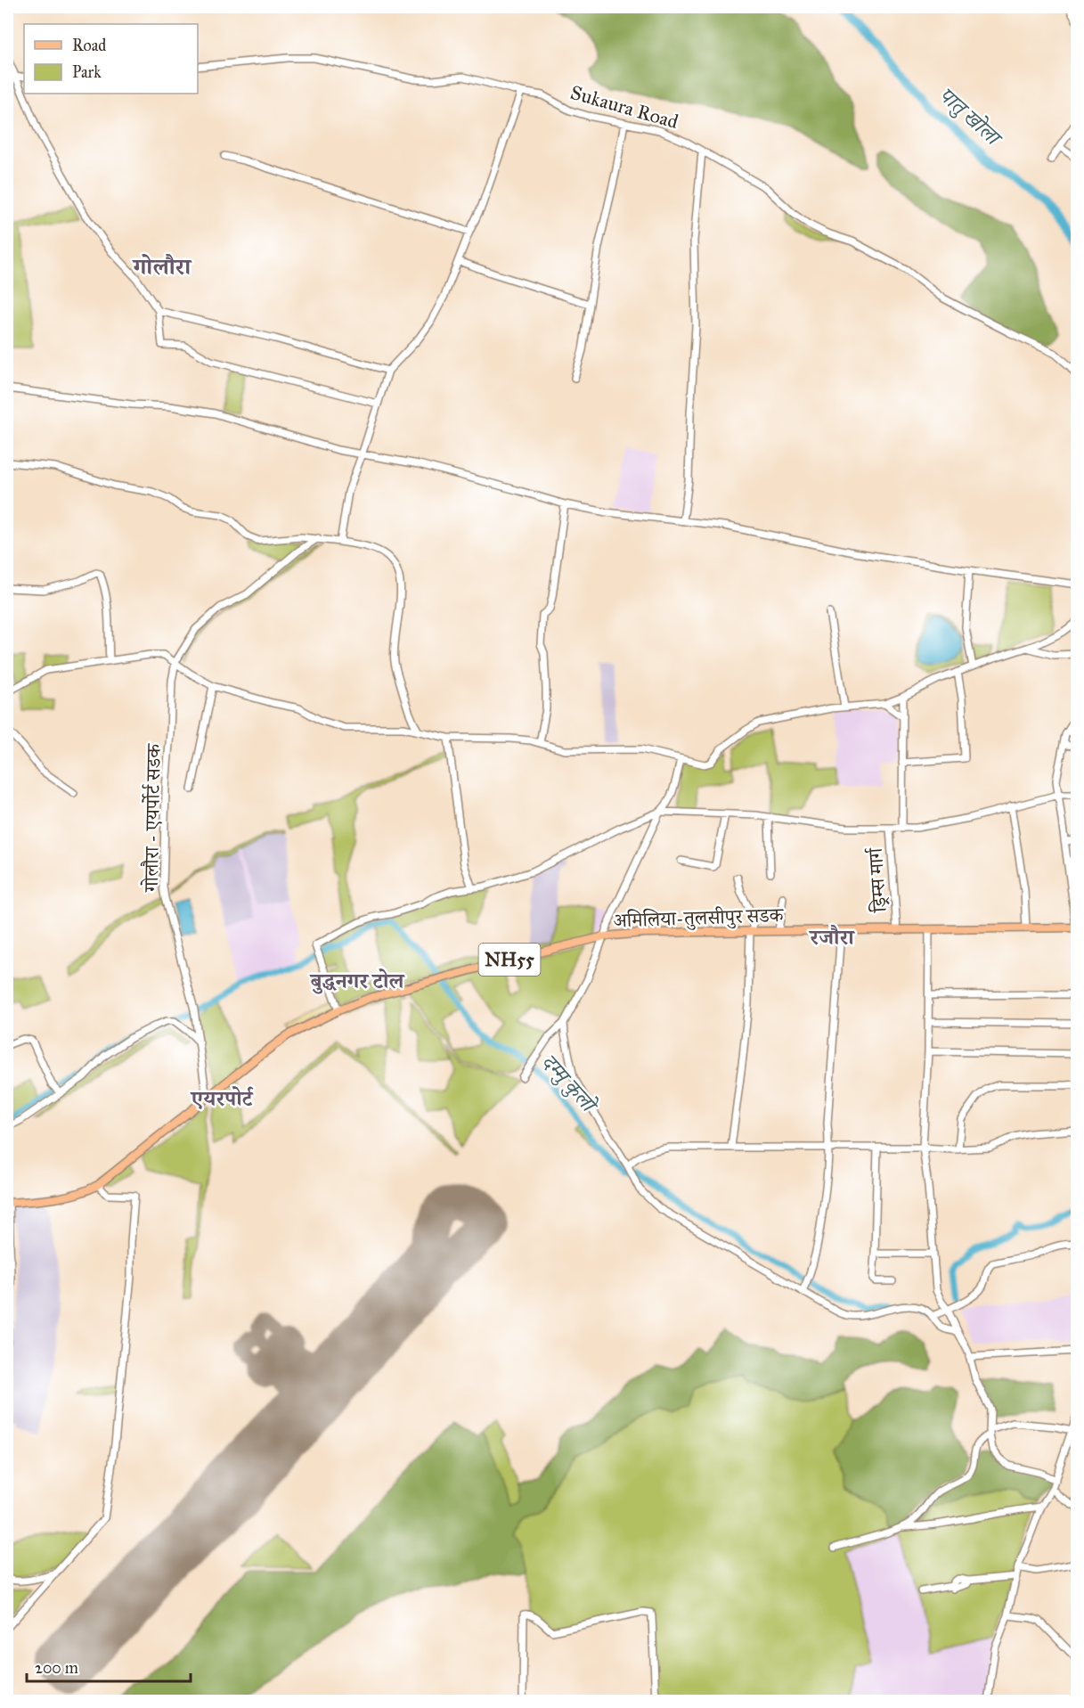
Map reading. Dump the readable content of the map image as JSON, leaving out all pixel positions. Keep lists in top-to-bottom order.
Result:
{
  "streets": {
    "main road": ["अमिलिया-तुलसीपुर सडक", "NH55"],
    "street": ["Sukaura Road", "गोलौरा - एयर्पोर्ट सडक", "ड्रिम्स मार्ग"]
  },
  "crossings": [
    ["गोलौरा - एयर्पोर्ट सडक", "अमिलिया-तुलसीपुर सडक"],
    ["ड्रिम्स मार्ग", "अमिलिया-तुलसीपुर सडक"]
  ],
  "districts": [
    "गोलौरा",
    "रजौरा",
    "बुद्धनगर टोल",
    "एयरपोर्ट"
  ],
  "water": ["पातु खोला", "दम्मु कुलो"],
  "legend": ["Road", "Park"],
  "scale_bar": "200 m"
}
